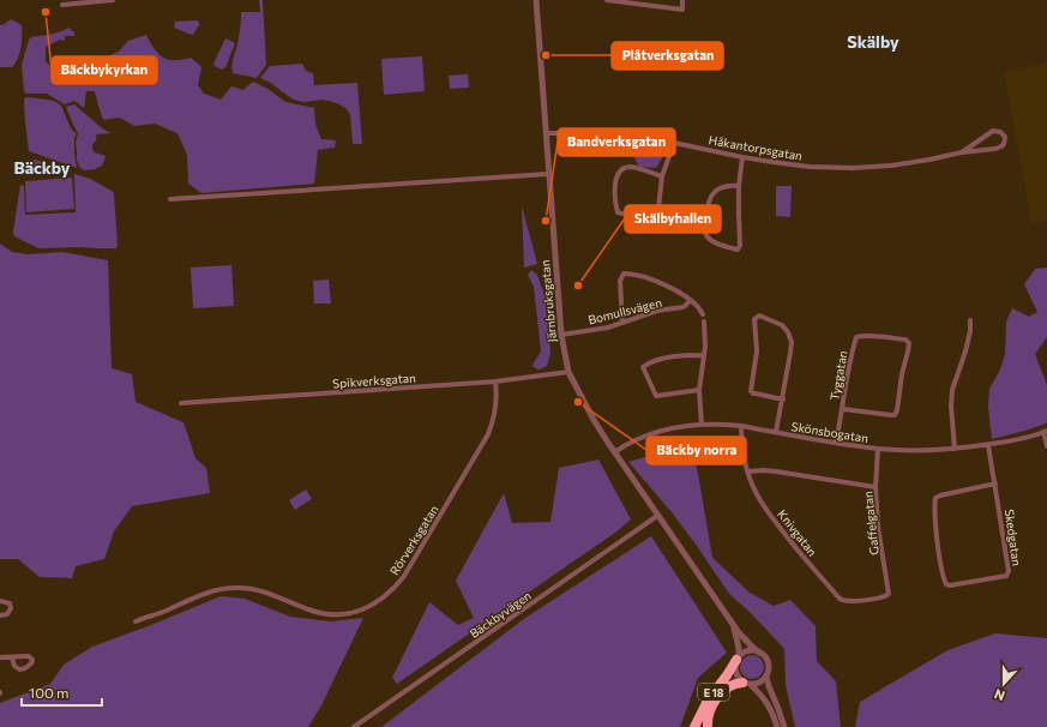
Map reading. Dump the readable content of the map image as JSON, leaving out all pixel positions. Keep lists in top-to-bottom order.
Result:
{
  "streets": {
    "highway": ["E 18"],
    "street": [
      "Håkantorpsgatan",
      "Järnbruksgatan",
      "Bomullsvägen",
      "Tyggatan",
      "Spikverksgatan",
      "Skönsbogatan",
      "Gaffelgatan",
      "Knivgatan",
      "Skedgatan",
      "Rörverksgatan",
      "Bäckbyvägen"
    ]
  },
  "crossings": [
    ["Håkantorpsgatan", "Järnbruksgatan"],
    ["Järnbruksgatan", "Bomullsvägen"],
    ["Järnbruksgatan", "Spikverksgatan"],
    ["Järnbruksgatan", "Skönsbogatan"],
    ["Järnbruksgatan", "Bäckbyvägen"],
    ["Järnbruksgatan", "E 18"],
    ["Tyggatan", "Skönsbogatan"],
    ["Spikverksgatan", "Rörverksgatan"],
    ["Skönsbogatan", "Gaffelgatan"],
    ["Skönsbogatan", "Knivgatan"],
    ["Skönsbogatan", "Skedgatan"],
    ["Gaffelgatan", "Knivgatan"]
  ],
  "districts": ["Skälby", "Bäckby"],
  "places": [
    "Bäckbykyrkan",
    "Plåtverksgatan",
    "Bandverksgatan",
    "Skälbyhallen",
    "Bäckby norra"
  ],
  "scale_bar": "100 m",
  "north": "bottom"
}
